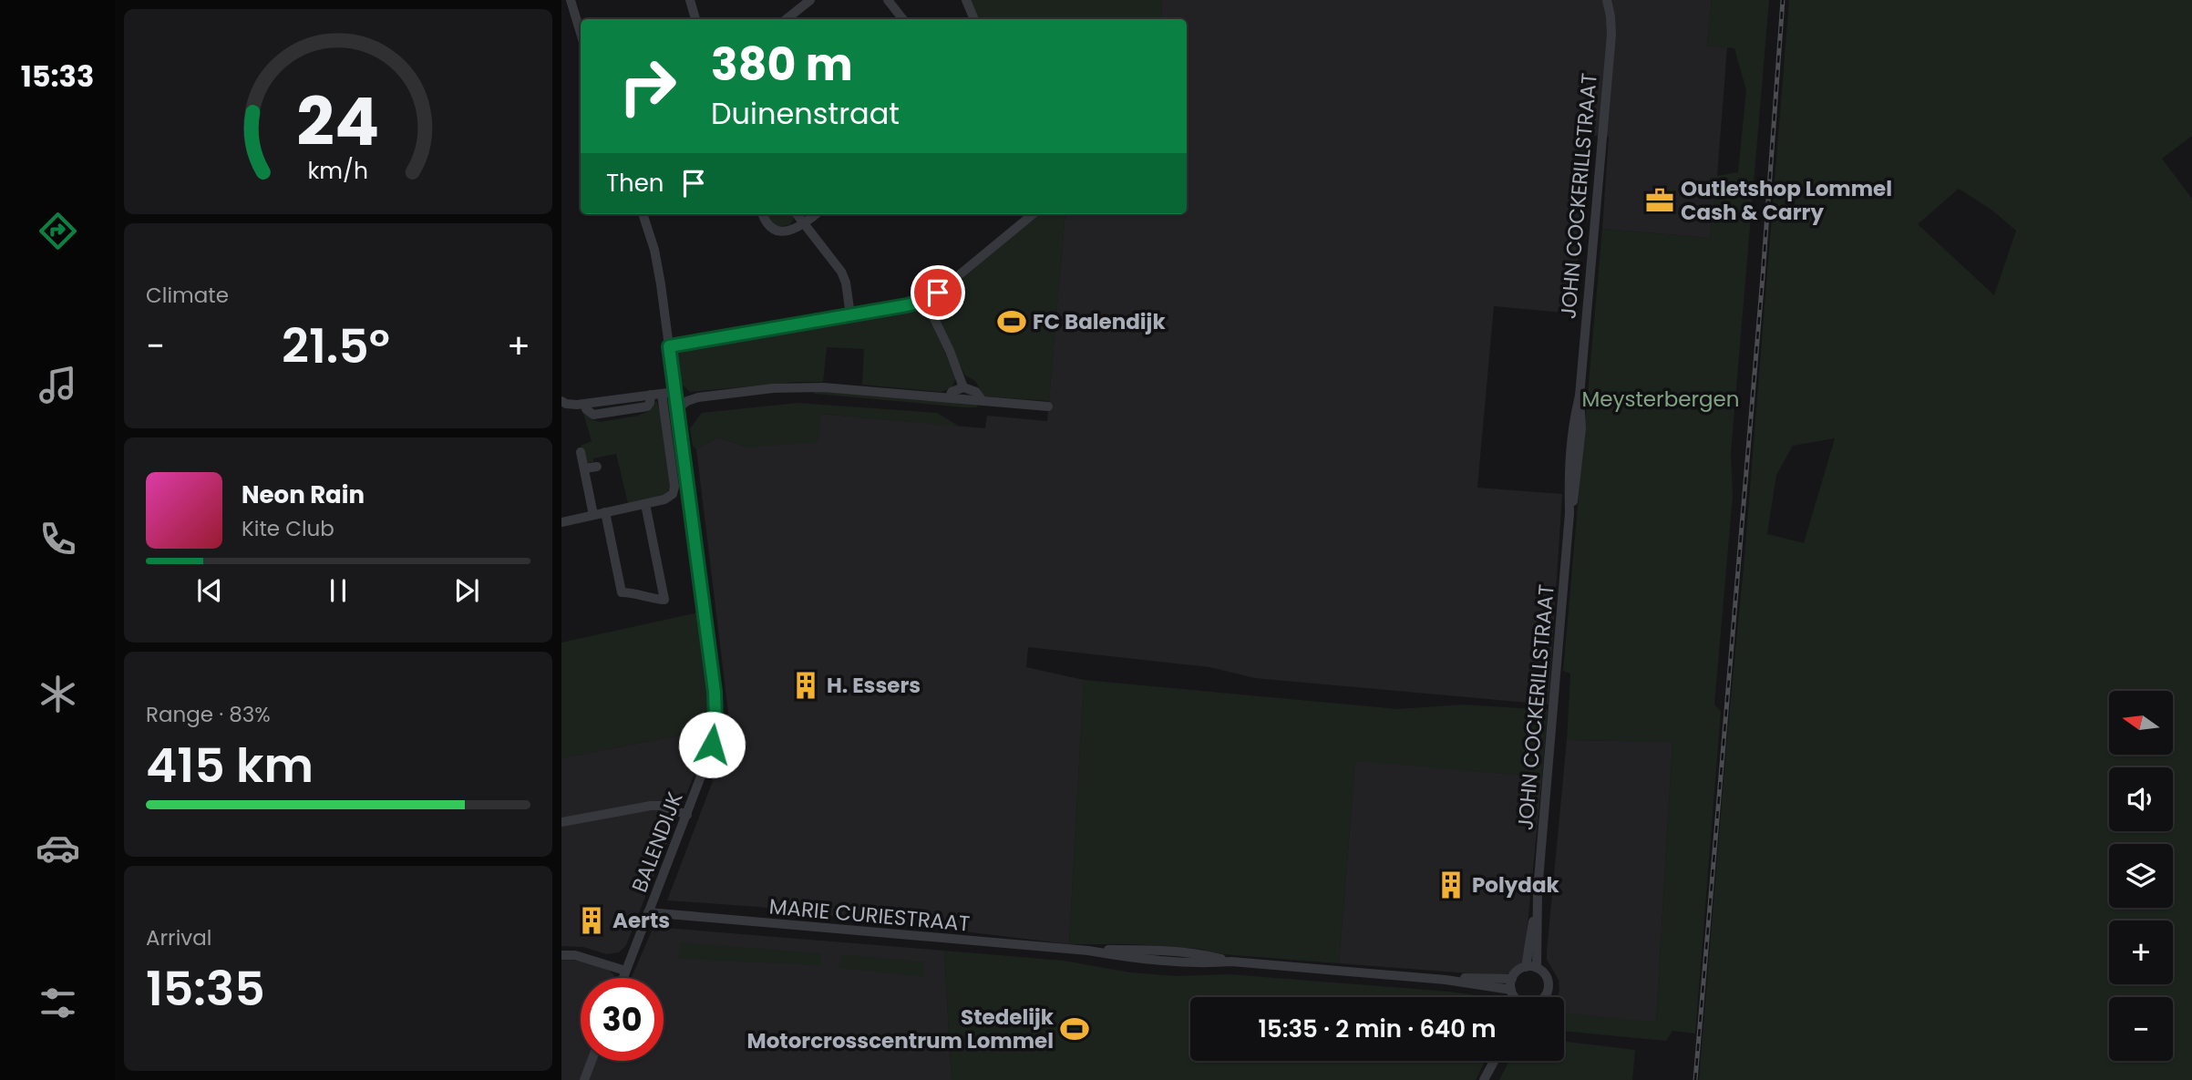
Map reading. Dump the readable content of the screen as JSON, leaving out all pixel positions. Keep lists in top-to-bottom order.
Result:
{
  "streets": {
    "street": ["JOHN COCKERILLSTRAAT", "BALENDIJK", "MARIE CURIESTRAAT"]
  },
  "crossings": [
    ["BALENDIJK", "MARIE CURIESTRAAT"]
  ],
  "parks": ["Meysterbergen"],
  "places": {
    "office": ["Outletshop Lommel Cash & Carry"],
    "sports": ["FC Balendijk", "Stedelijk Motorcrosscentrum Lommel"],
    "building": ["H. Essers", "Polydak", "Aerts"]
  },
  "north": "left",
  "page": {
    "tabs": "15:33",
    "turn": ["380 m", "Duinenstraat"],
    "then": "Then",
    "tile": [
      "Climate",
      ["Range · 83%", "415 km"],
      ["Arrival", "15:35"]
    ],
    "heat": ["−", "21.5°", "+"],
    "song": ["Neon Rain", "Kite Club"],
    "map_buttons": ["+", "−"],
    "limit": "30",
    "trip": "15:35 · 2 min · 640 m",
    "gauge": ["24", "km/h"]
  }
}
